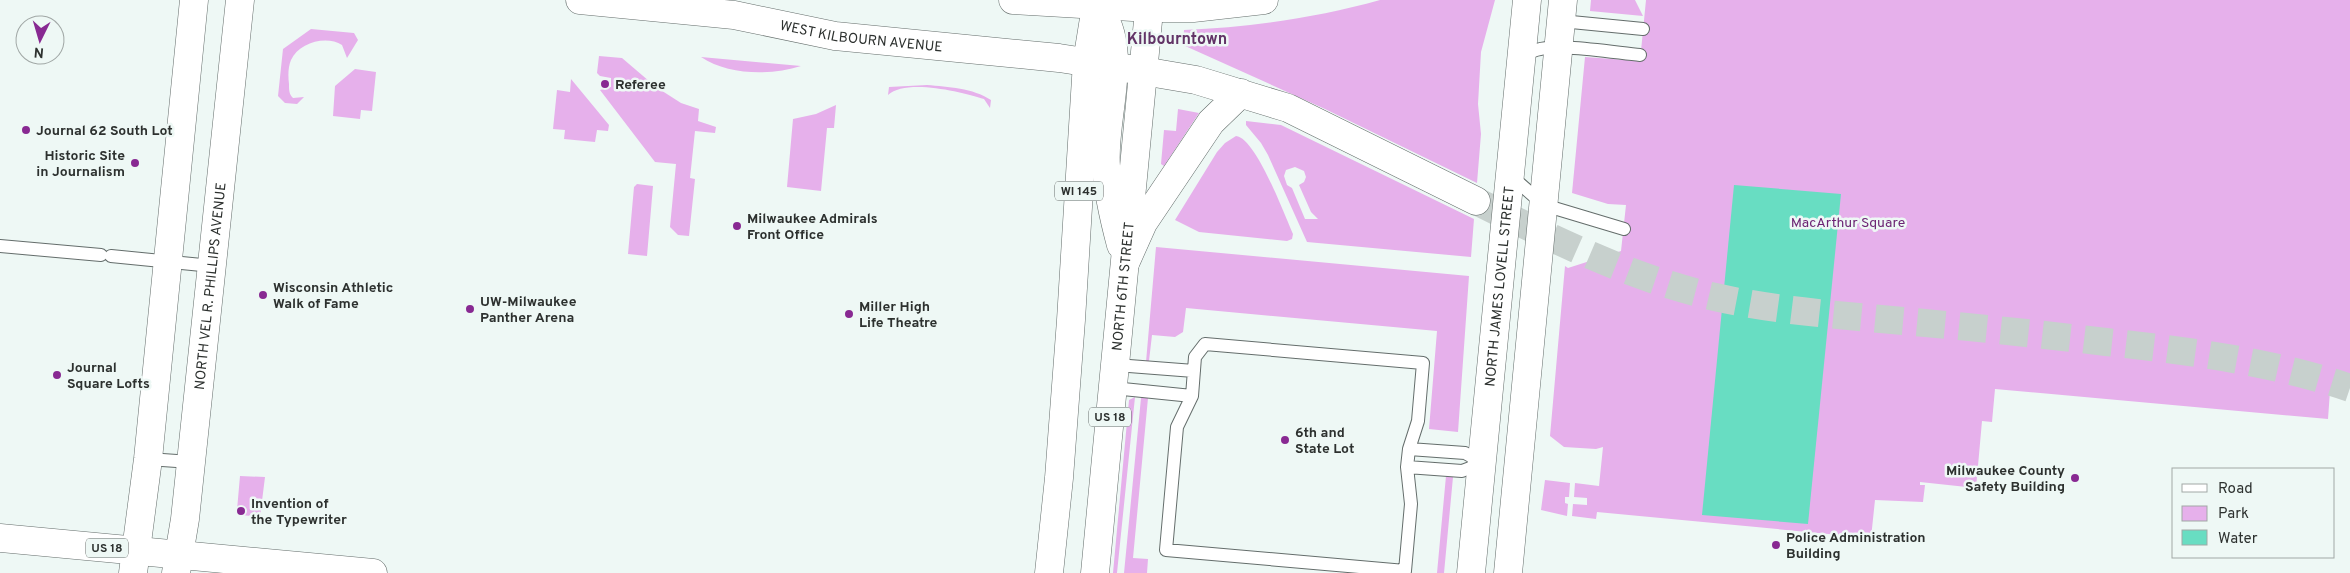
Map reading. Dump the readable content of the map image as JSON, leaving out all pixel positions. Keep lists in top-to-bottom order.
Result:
{
  "streets": {
    "main road": [
      "WEST KILBOURN AVENUE",
      "WI 145",
      "NORTH VEL R. PHILLIPS AVENUE",
      "NORTH 6TH STREET",
      "NORTH JAMES LOVELL STREET",
      "US 18"
    ]
  },
  "crossings": [
    ["WEST KILBOURN AVENUE", "WI 145"],
    ["WEST KILBOURN AVENUE", "NORTH 6TH STREET"],
    ["NORTH VEL R. PHILLIPS AVENUE", "US 18"]
  ],
  "districts": ["Kilbourntown"],
  "parks": ["MacArthur Square"],
  "places": [
    "Referee",
    "Journal 62 South Lot",
    "Historic Site in Journalism",
    "Milwaukee Admirals Front Office",
    "Wisconsin Athletic Walk of Fame",
    "UW-Milwaukee Panther Arena",
    "Miller High Life Theatre",
    "Journal Square Lofts",
    "6th and State Lot",
    "Milwaukee County Safety Building",
    "Invention of the Typewriter",
    "Police Administration Building"
  ],
  "legend": ["Road", "Park", "Water"],
  "north": "bottom"
}
